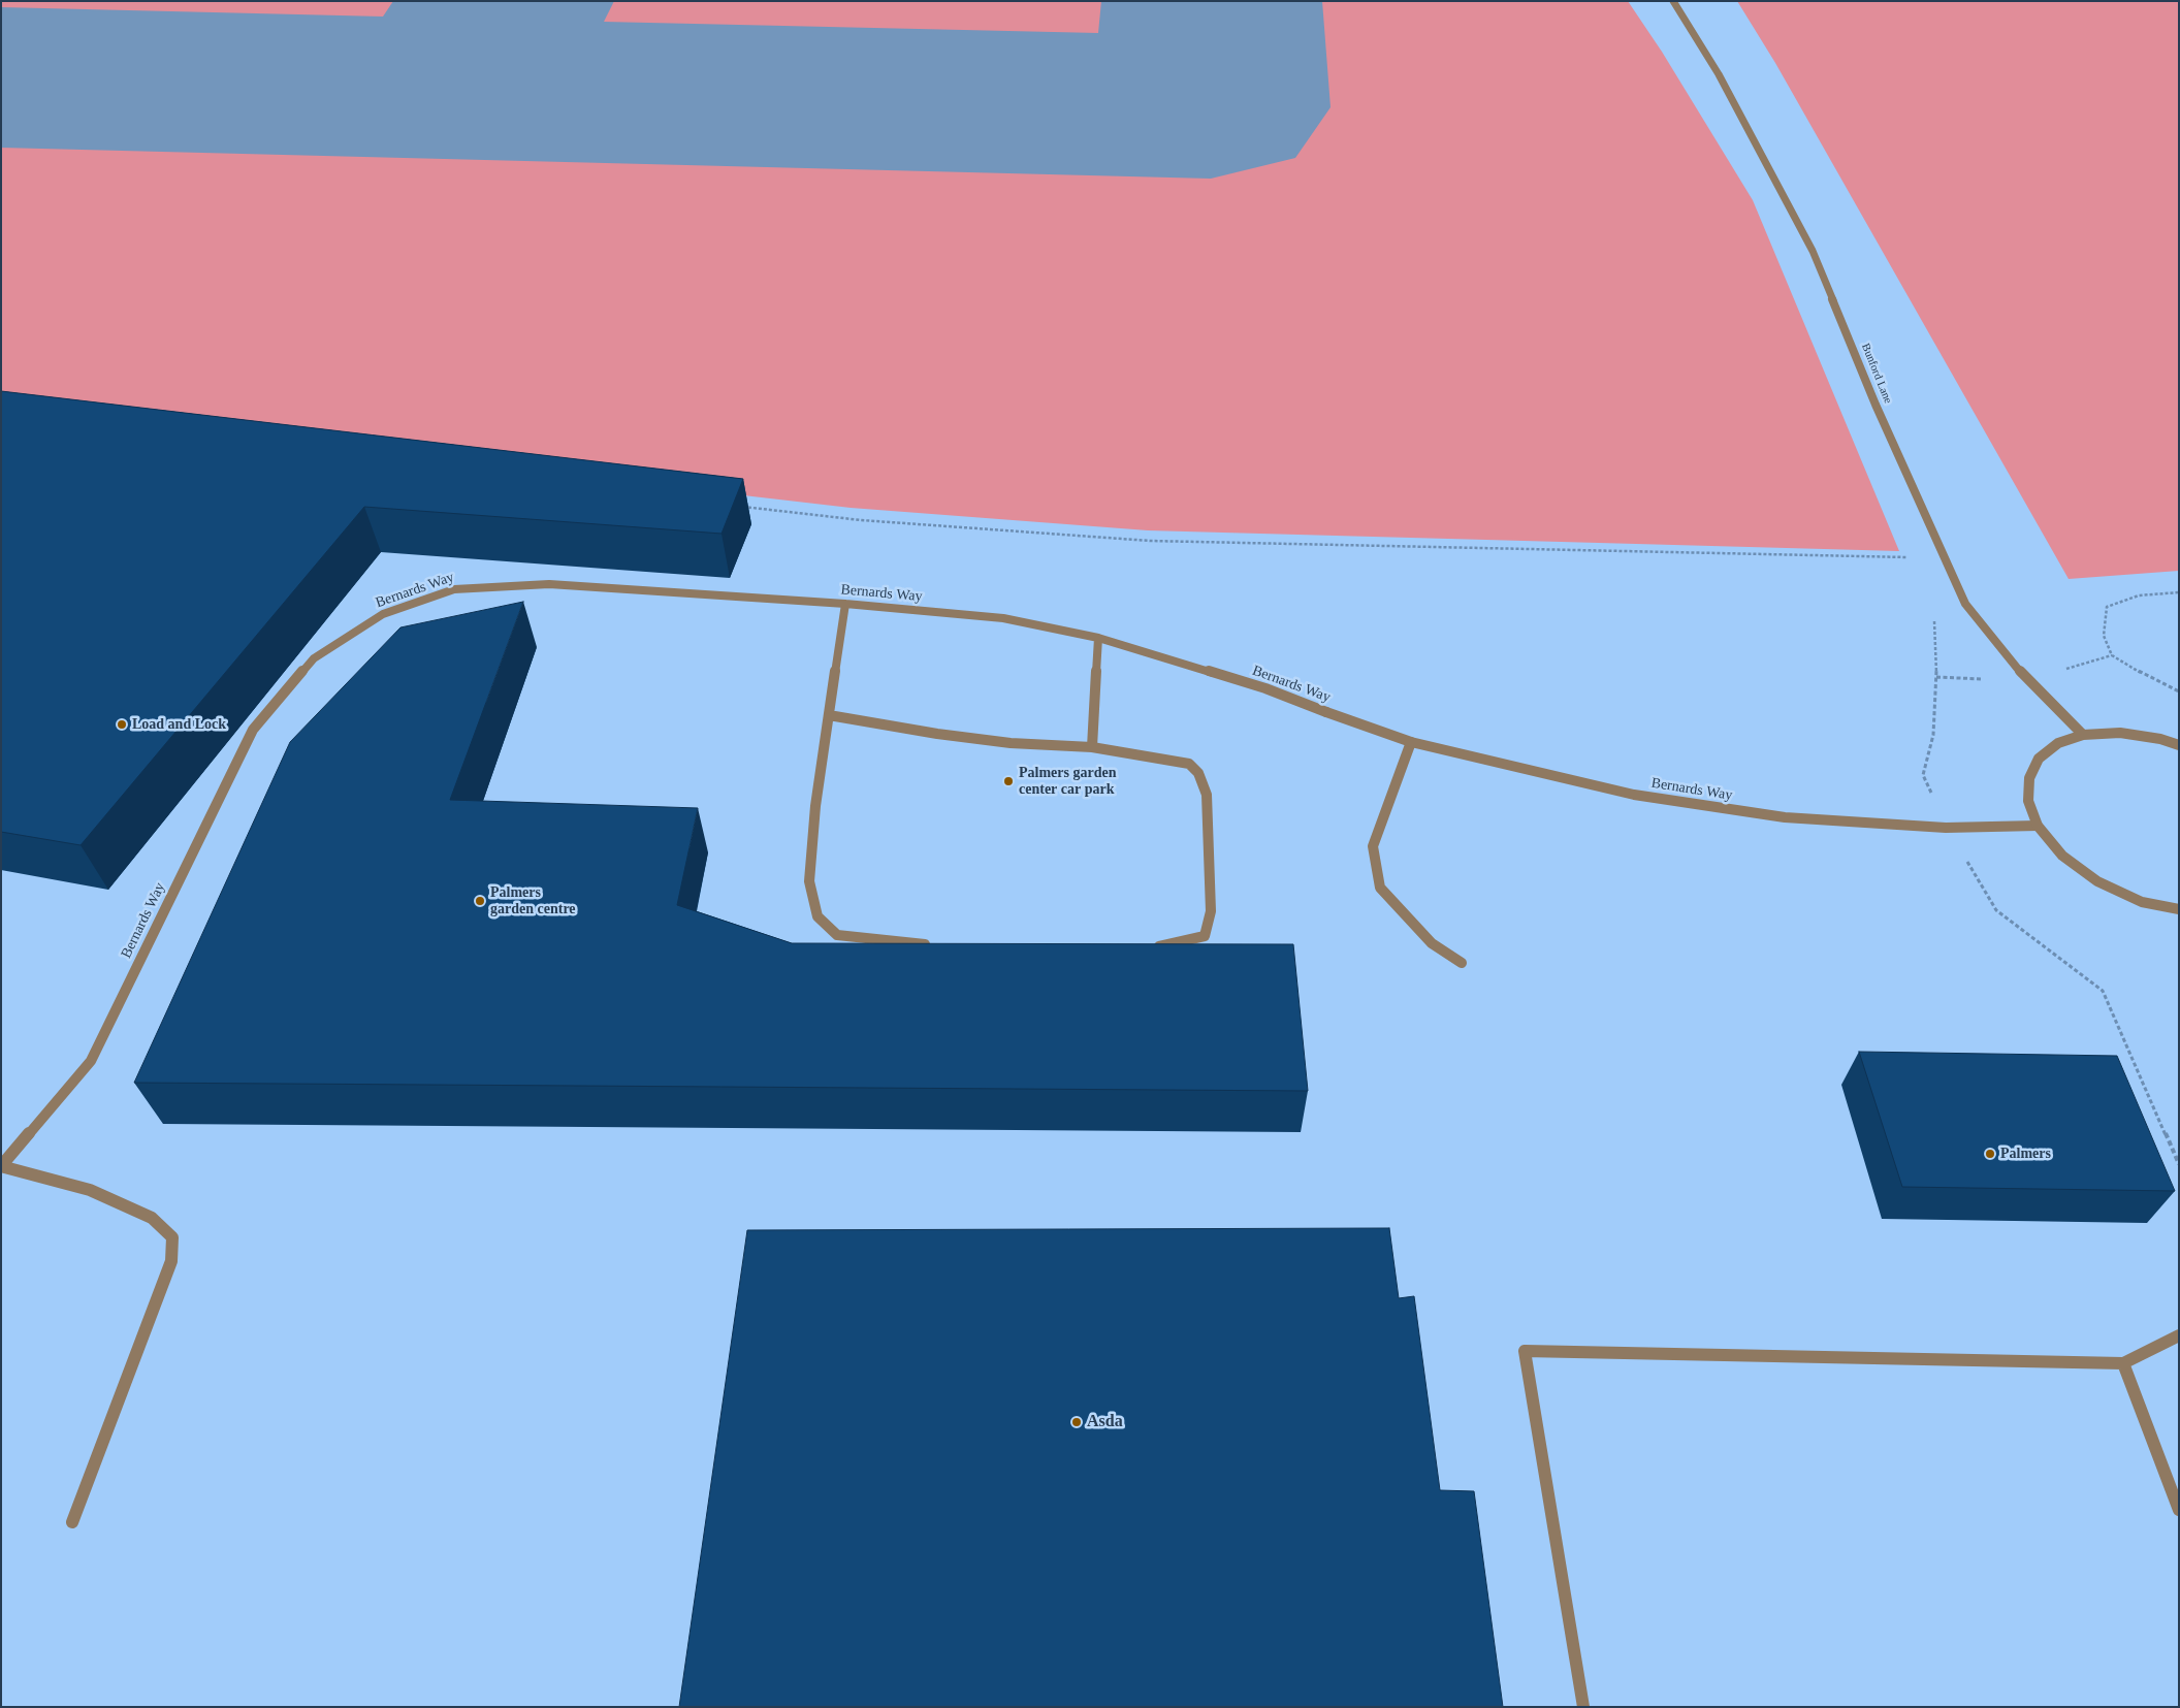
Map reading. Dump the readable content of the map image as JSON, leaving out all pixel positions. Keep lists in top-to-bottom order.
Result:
{
  "streets": {
    "street": ["Bunford Lane", "Bernards Way"]
  },
  "places": [
    "Load and Lock",
    "Palmers garden center car park",
    "Palmers garden centre",
    "Palmers",
    "Asda"
  ]
}
